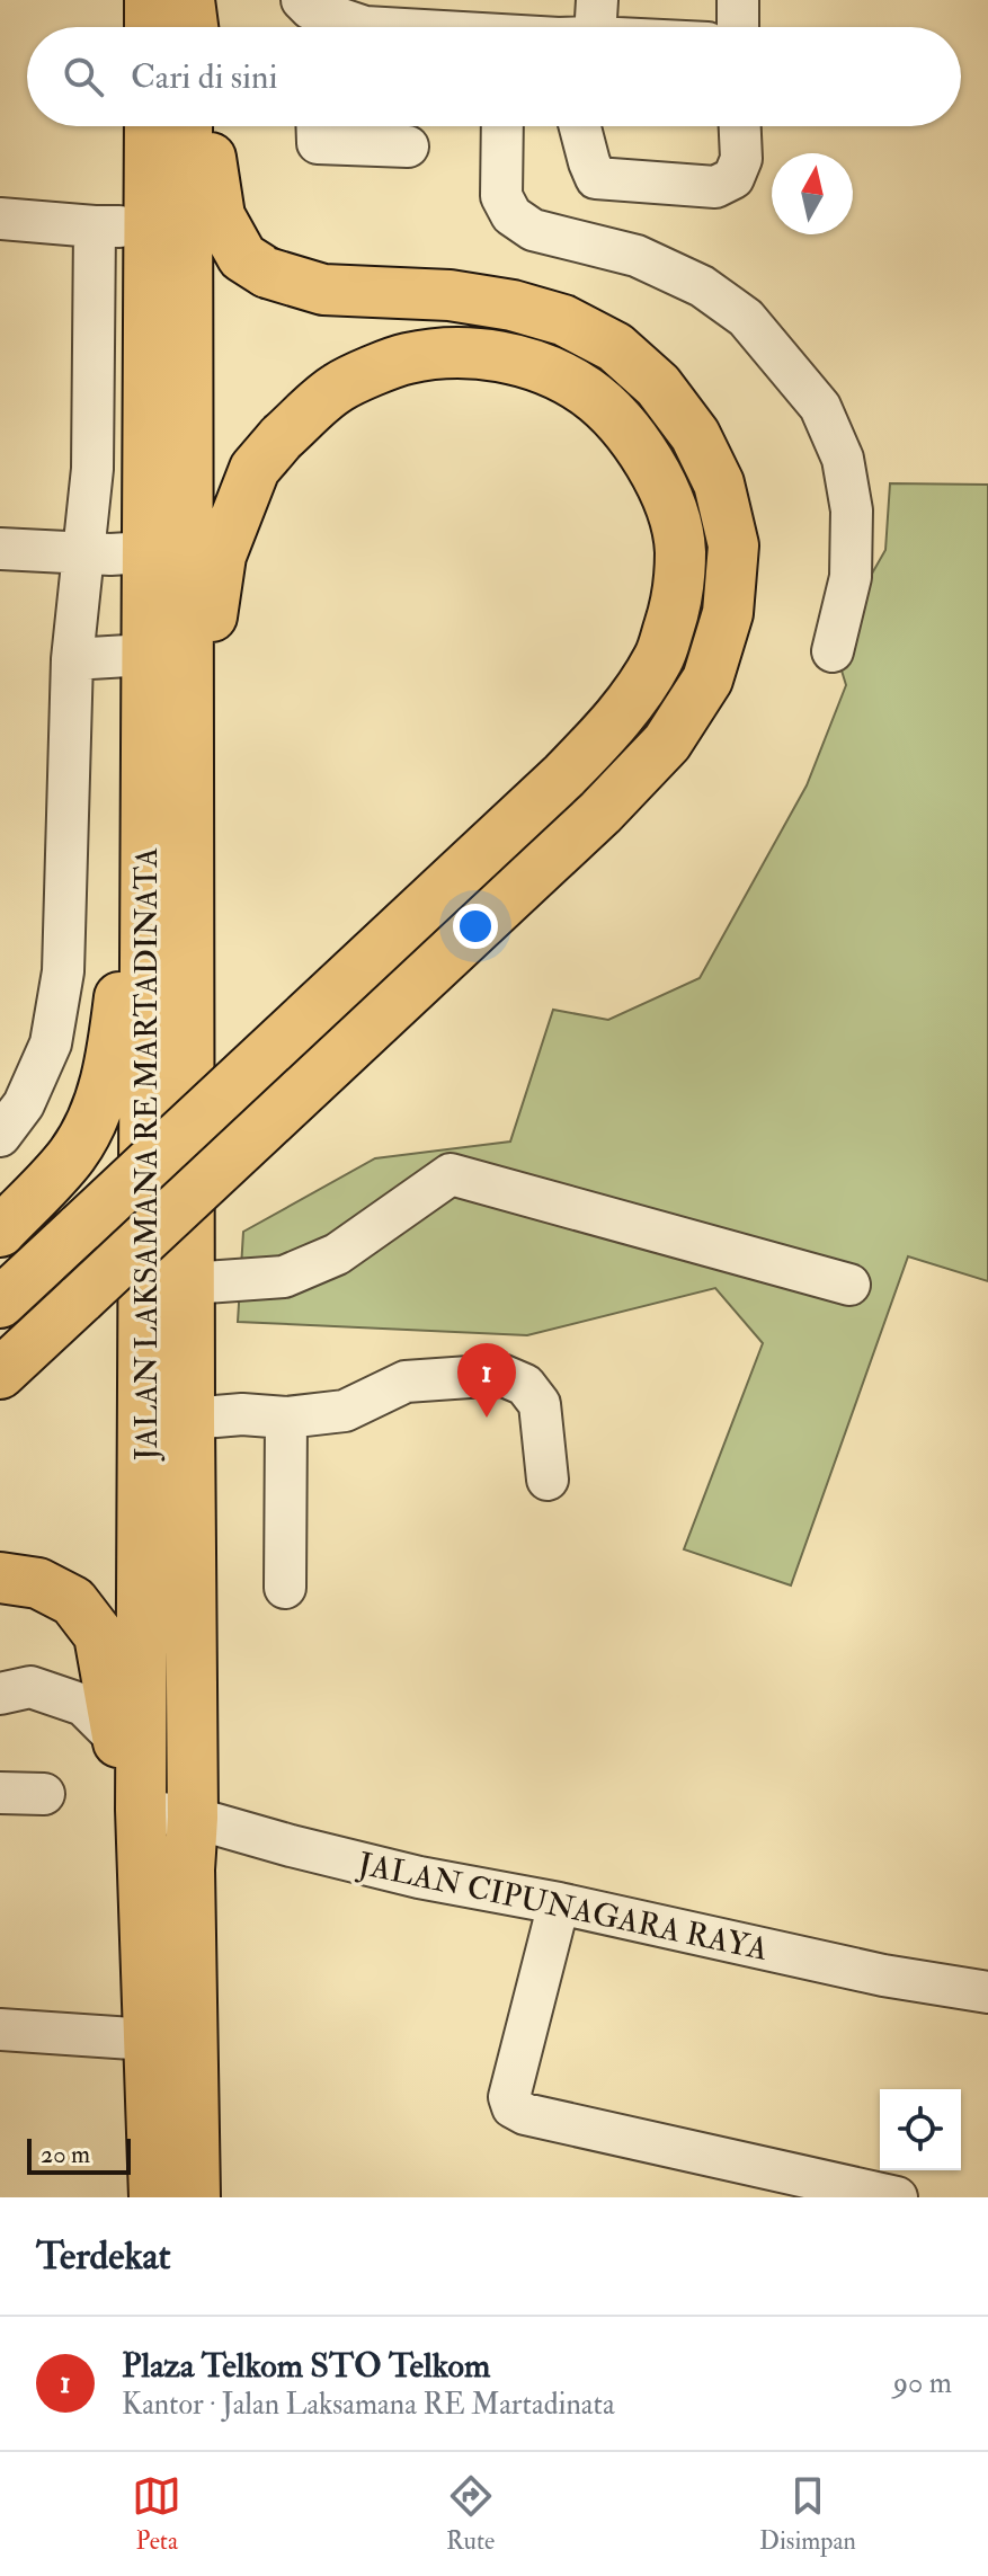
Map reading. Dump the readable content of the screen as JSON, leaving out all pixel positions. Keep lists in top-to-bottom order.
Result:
{
  "streets": {
    "highway": ["JALAN LAKSAMANA RE MARTADINATA"],
    "street": ["JALAN CIPUNAGARA RAYA"]
  },
  "crossings": [
    ["JALAN LAKSAMANA RE MARTADINATA", "JALAN CIPUNAGARA RAYA"]
  ],
  "scale_bar": "20 m",
  "north": "top",
  "page": {
    "search": "Cari di sini",
    "pins": "1",
    "scale": "20 m",
    "heading": "Terdekat",
    "list": [
      {
        "mark": "1",
        "name": "Plaza Telkom STO Telkom",
        "note": "Kantor · Jalan Laksamana RE Martadinata",
        "value": "90 m"
      }
    ],
    "nav": ["Peta", "Rute", "Disimpan"]
  }
}
